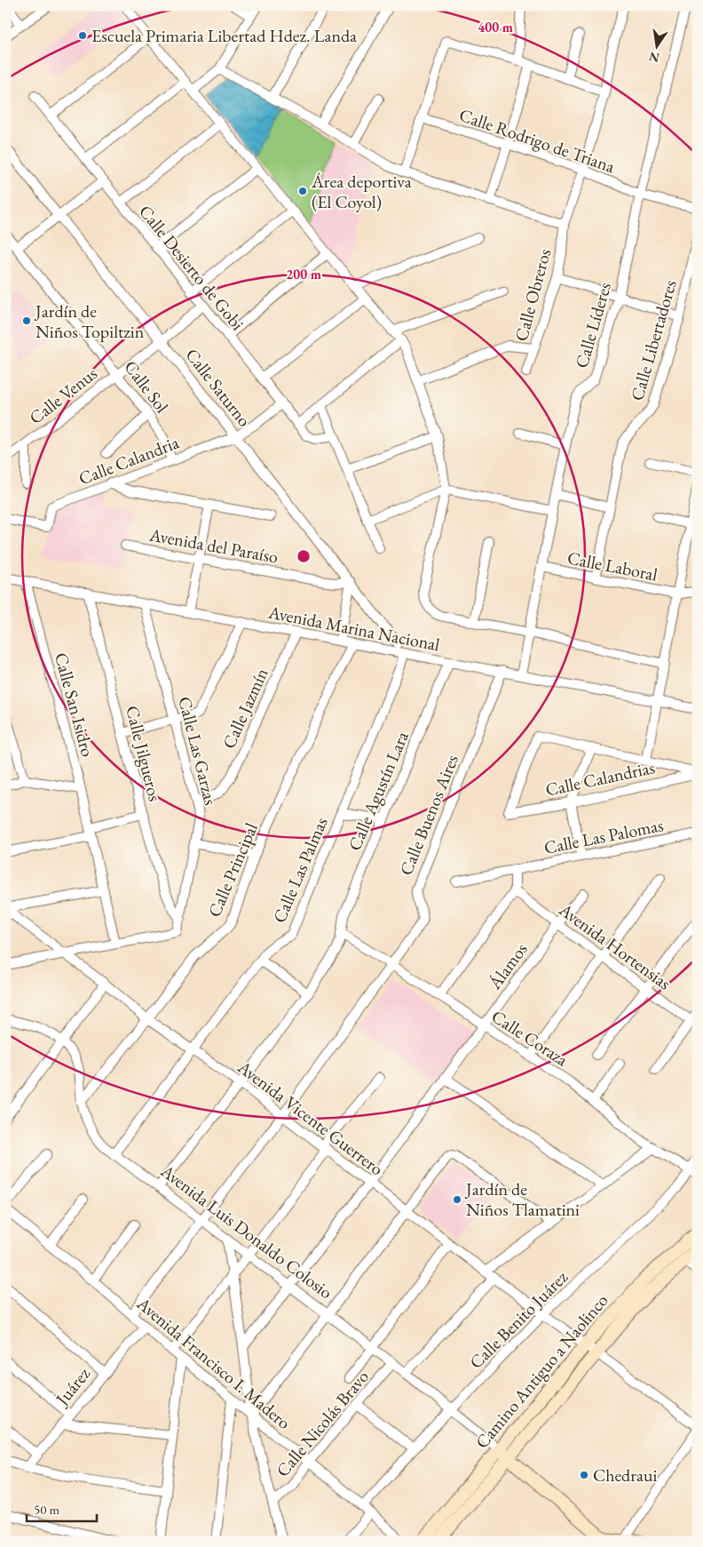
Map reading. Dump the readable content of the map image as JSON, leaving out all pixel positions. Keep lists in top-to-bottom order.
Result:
{
  "streets": {
    "main road": ["Camino Antiguo a Naolinco"],
    "street": [
      "Calle Rodrigo de Triana",
      "Calle Desierto de Gobi",
      "Calle Obreros",
      "Calle Líderes",
      "Calle Libertadores",
      "Calle Sol",
      "Calle Saturno",
      "Calle Venus",
      "Calle Calandria",
      "Avenida del Paraíso",
      "Calle Laboral",
      "Avenida Marina Nacional",
      "Calle San Isidro",
      "Calle Jazmín",
      "Calle Las Garzas",
      "Calle Jilgueros",
      "Calle Calandrias",
      "Calle Agustín Lara",
      "Calle Buenos Aires",
      "Calle Las Palomas",
      "Calle Principal",
      "Calle Las Palmas",
      "Avenida Hortensias",
      "Álamos",
      "Calle Coraza",
      "Avenida Vicente Guerrero",
      "Avenida Luis Donaldo Colosio",
      "Calle Benito Juárez",
      "Avenida Francisco I. Madero",
      "Juárez",
      "Calle Nicolás Bravo"
    ]
  },
  "crossings": [
    ["Calle Rodrigo de Triana", "Calle Obreros"],
    ["Calle Rodrigo de Triana", "Calle Líderes"],
    ["Calle Desierto de Gobi", "Calle Venus"],
    ["Calle Desierto de Gobi", "Calle Calandria"],
    ["Calle Líderes", "Calle Laboral"],
    ["Calle Líderes", "Avenida Marina Nacional"],
    ["Calle Libertadores", "Calle Laboral"],
    ["Calle Sol", "Calle Venus"],
    ["Calle Sol", "Calle Calandria"],
    ["Calle Saturno", "Calle Venus"],
    ["Calle Saturno", "Calle Calandria"],
    ["Calle Saturno", "Avenida del Paraíso"],
    ["Avenida Marina Nacional", "Calle San Isidro"],
    ["Avenida Marina Nacional", "Calle Jazmín"],
    ["Avenida Marina Nacional", "Calle Las Garzas"],
    ["Avenida Marina Nacional", "Calle Jilgueros"],
    ["Avenida Marina Nacional", "Calle Agustín Lara"],
    ["Avenida Marina Nacional", "Calle Buenos Aires"],
    ["Avenida Marina Nacional", "Calle Principal"],
    ["Avenida Marina Nacional", "Calle Las Palmas"],
    ["Calle San Isidro", "Calle Las Garzas"],
    ["Calle Jazmín", "Calle Las Garzas"],
    ["Calle Las Garzas", "Calle Jilgueros"],
    ["Calle Agustín Lara", "Calle Coraza"],
    ["Calle Agustín Lara", "Avenida Vicente Guerrero"],
    ["Calle Agustín Lara", "Avenida Luis Donaldo Colosio"],
    ["Calle Buenos Aires", "Calle Coraza"],
    ["Calle Buenos Aires", "Avenida Vicente Guerrero"],
    ["Calle Buenos Aires", "Avenida Luis Donaldo Colosio"],
    ["Calle Buenos Aires", "Avenida Francisco I. Madero"],
    ["Calle Principal", "Avenida Vicente Guerrero"],
    ["Calle Principal", "Avenida Luis Donaldo Colosio"],
    ["Calle Las Palmas", "Avenida Vicente Guerrero"],
    ["Calle Las Palmas", "Avenida Luis Donaldo Colosio"],
    ["Avenida Hortensias", "Álamos"],
    ["Álamos", "Calle Coraza"],
    ["Álamos", "Avenida Vicente Guerrero"],
    ["Álamos", "Avenida Luis Donaldo Colosio"],
    ["Calle Coraza", "Calle Benito Juárez"],
    ["Avenida Vicente Guerrero", "Calle Benito Juárez"],
    ["Avenida Vicente Guerrero", "Camino Antiguo a Naolinco"],
    ["Avenida Luis Donaldo Colosio", "Calle Benito Juárez"],
    ["Avenida Luis Donaldo Colosio", "Camino Antiguo a Naolinco"],
    ["Avenida Luis Donaldo Colosio", "Calle Nicolás Bravo"],
    ["Calle Benito Juárez", "Avenida Francisco I. Madero"],
    ["Avenida Francisco I. Madero", "Juárez"],
    ["Avenida Francisco I. Madero", "Calle Nicolás Bravo"]
  ],
  "places": [
    "Escuela Primaria Libertad Hdez. Landa",
    "Área deportiva (El Coyol)",
    "Jardín de Niños Topiltzin",
    "Jardín de Niños Tlamatini",
    "Chedraui"
  ],
  "scale_bar": "50 m",
  "north": "bottom",
  "rings": ["400 m", "200 m"]
}
